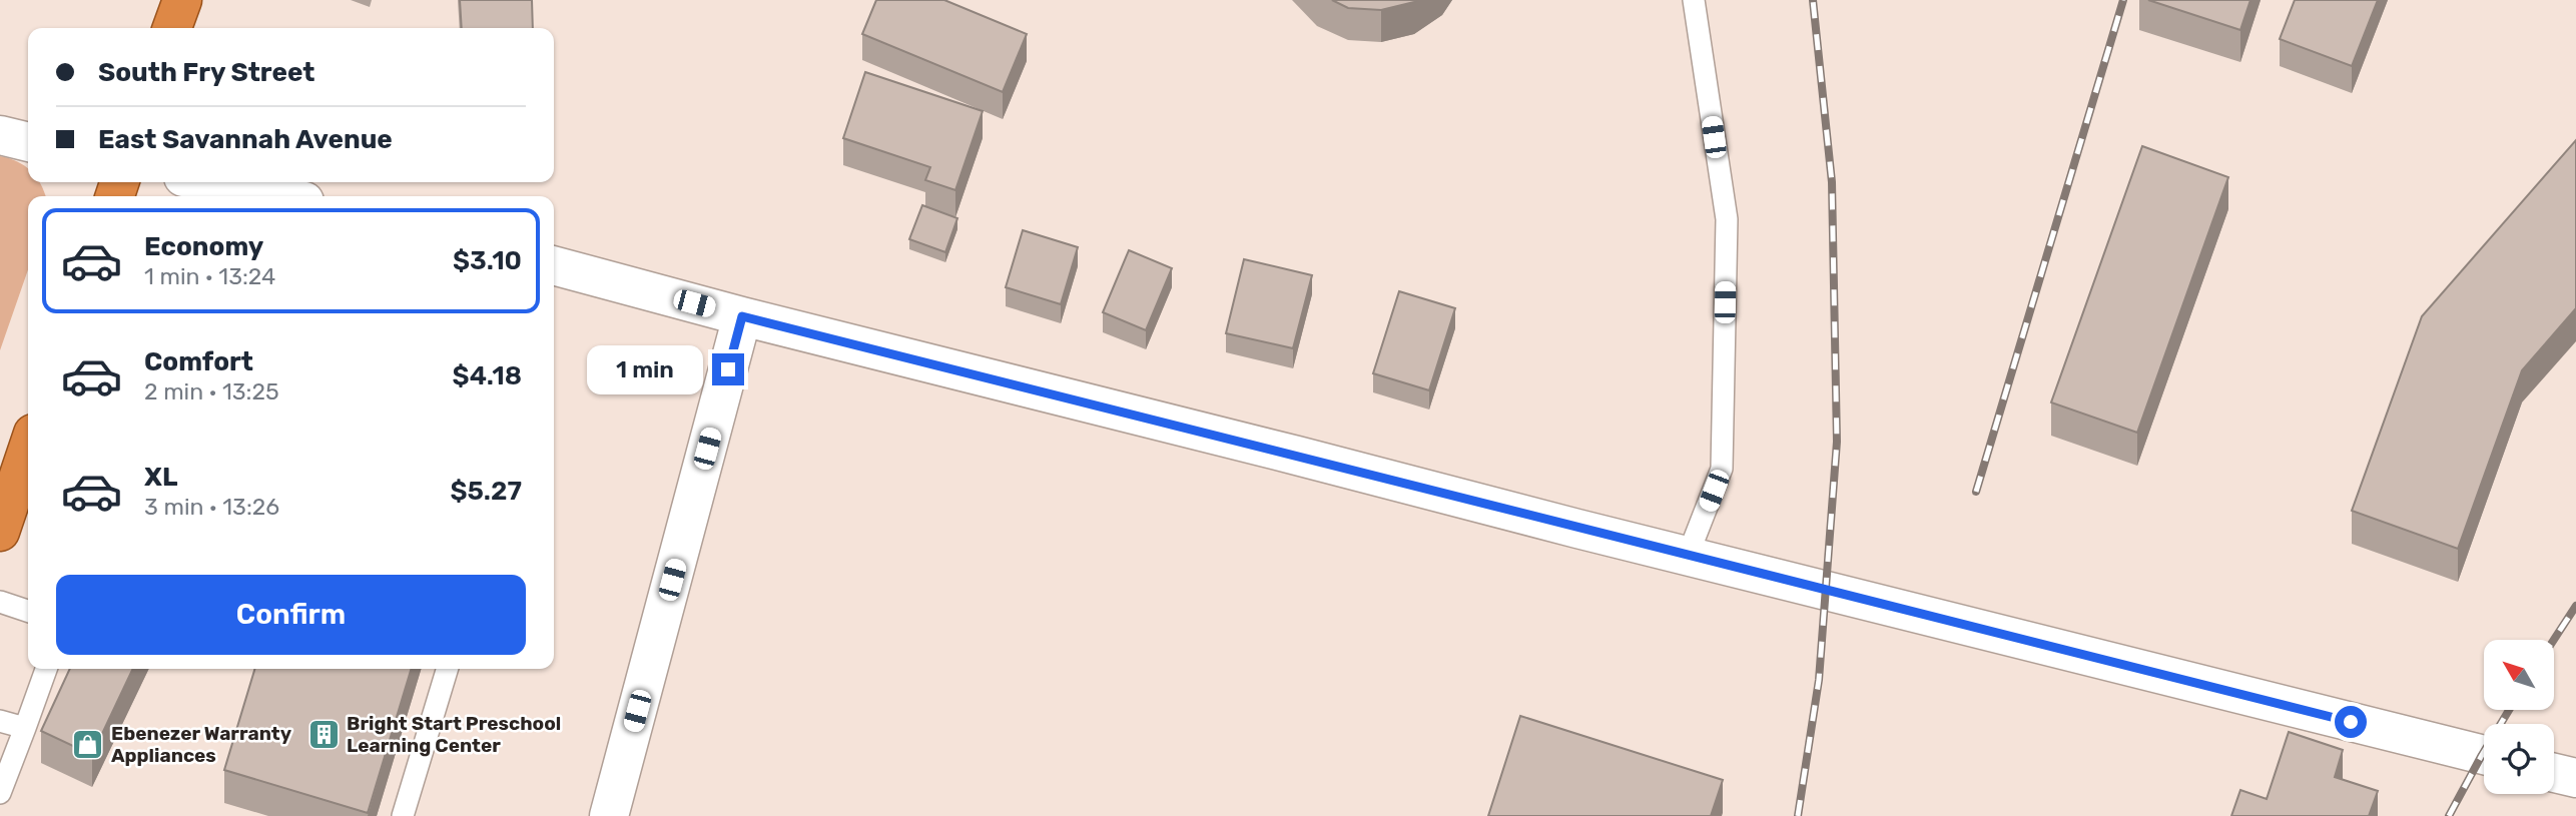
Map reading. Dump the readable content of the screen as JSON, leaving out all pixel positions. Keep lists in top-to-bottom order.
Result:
{
  "places": {
    "building": ["Bright Start Preschool Learning Center"],
    "shop": ["Ebenezer Warranty Appliances"]
  },
  "north": "top left",
  "page": {
    "banner": ["South Fry Street", "East Savannah Avenue"],
    "list": [
      {
        "name": "Economy",
        "note": "1 min · 13:24",
        "value": "$3.10"
      },
      {
        "name": "Comfort",
        "note": "2 min · 13:25",
        "value": "$4.18"
      },
      {
        "name": "XL",
        "note": "3 min · 13:26",
        "value": "$5.27"
      }
    ],
    "bubble": "1 min",
    "buttons": "Confirm"
  }
}
